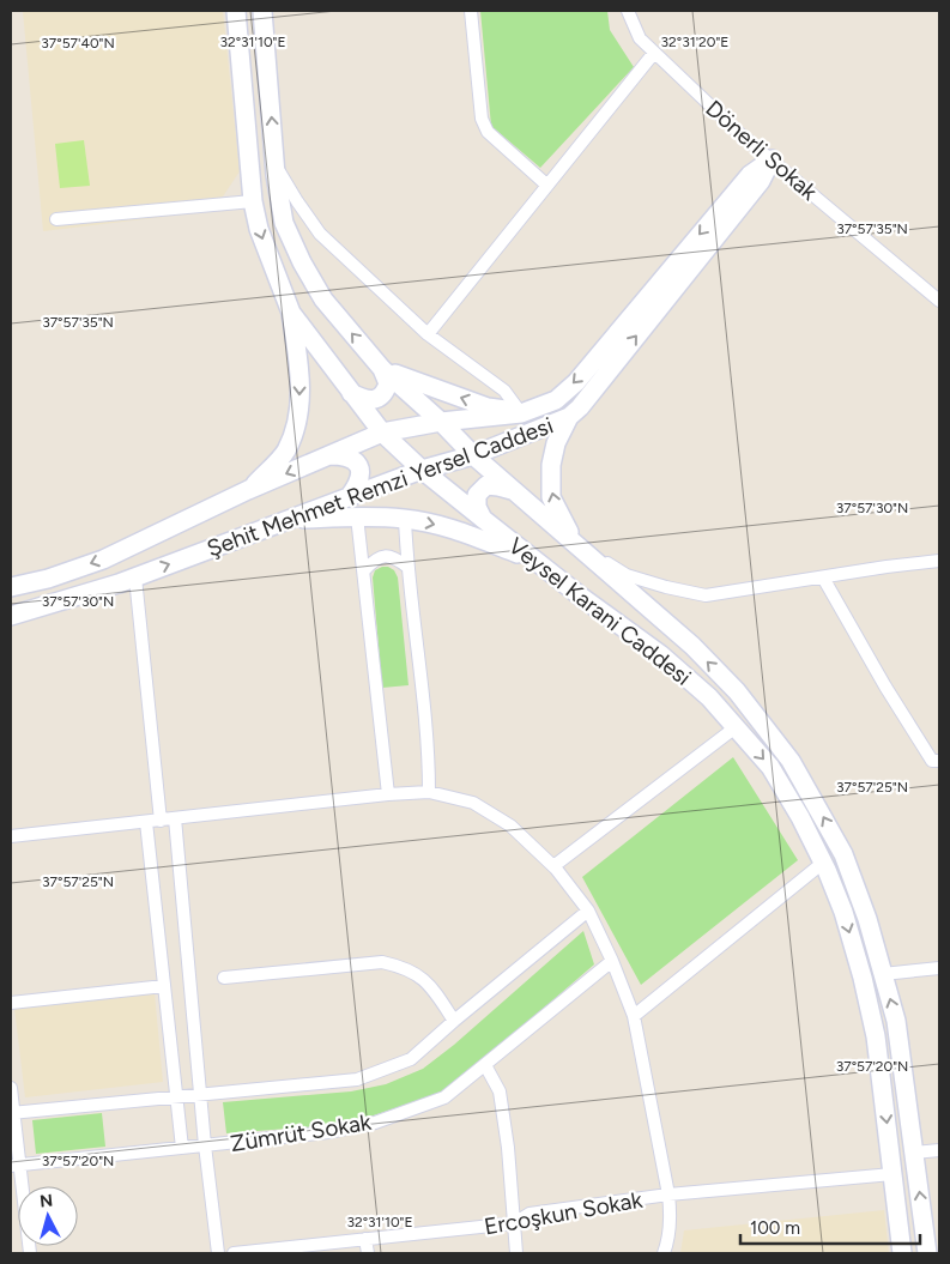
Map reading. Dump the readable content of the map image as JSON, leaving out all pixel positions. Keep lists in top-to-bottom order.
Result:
{
  "streets": {
    "main road": ["Şehit Mehmet Remzi Yersel Caddesi", "Veysel Karani Caddesi"],
    "street": ["Dönerli Sokak", "Zümrüt Sokak", "Ercoşkun Sokak"]
  },
  "crossings": [
    ["Dönerli Sokak", "Şehit Mehmet Remzi Yersel Caddesi"],
    ["Şehit Mehmet Remzi Yersel Caddesi", "Veysel Karani Caddesi"],
    ["Veysel Karani Caddesi", "Ercoşkun Sokak"]
  ],
  "scale_bar": "100 m",
  "north": "top",
  "coordinates": [
    "32°31'10\"E",
    "32°31'20\"E",
    "37°57'40\"N",
    "37°57'35\"N",
    "37°57'30\"N",
    "37°57'25\"N",
    "37°57'20\"N"
  ]
}
